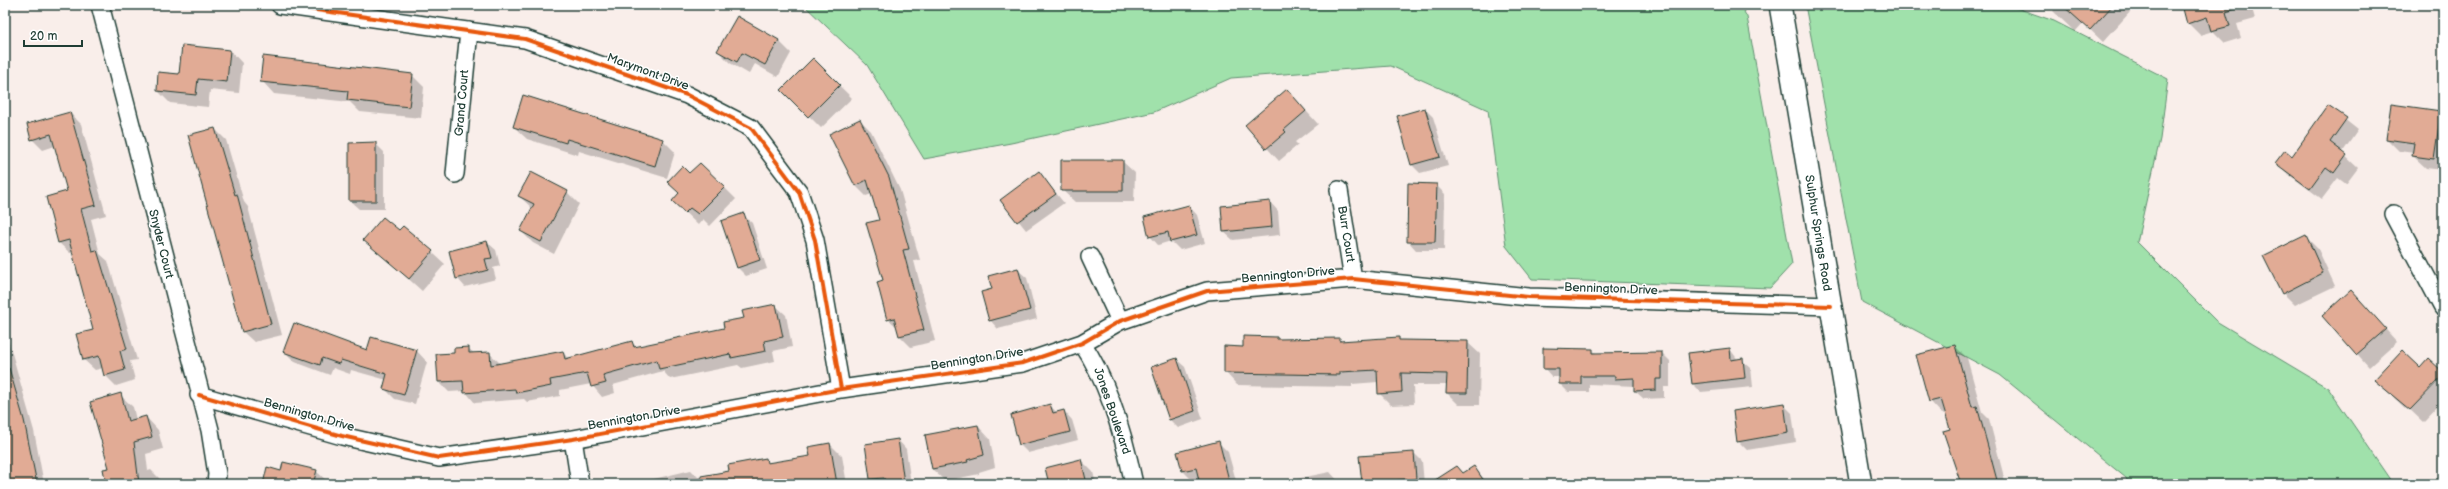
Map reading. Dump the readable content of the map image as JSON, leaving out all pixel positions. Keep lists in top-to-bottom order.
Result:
{
  "streets": {
    "street": [
      "Marymont Drive",
      "Grand Court",
      "Sulphur Springs Road",
      "Burr Court",
      "Snyder Court",
      "Bennington Drive",
      "Jones Boulevard"
    ]
  },
  "crossings": [
    ["Marymont Drive", "Grand Court"],
    ["Marymont Drive", "Bennington Drive"],
    ["Sulphur Springs Road", "Bennington Drive"],
    ["Burr Court", "Bennington Drive"],
    ["Snyder Court", "Bennington Drive"],
    ["Bennington Drive", "Jones Boulevard"]
  ],
  "scale_bar": "20 m"
}
